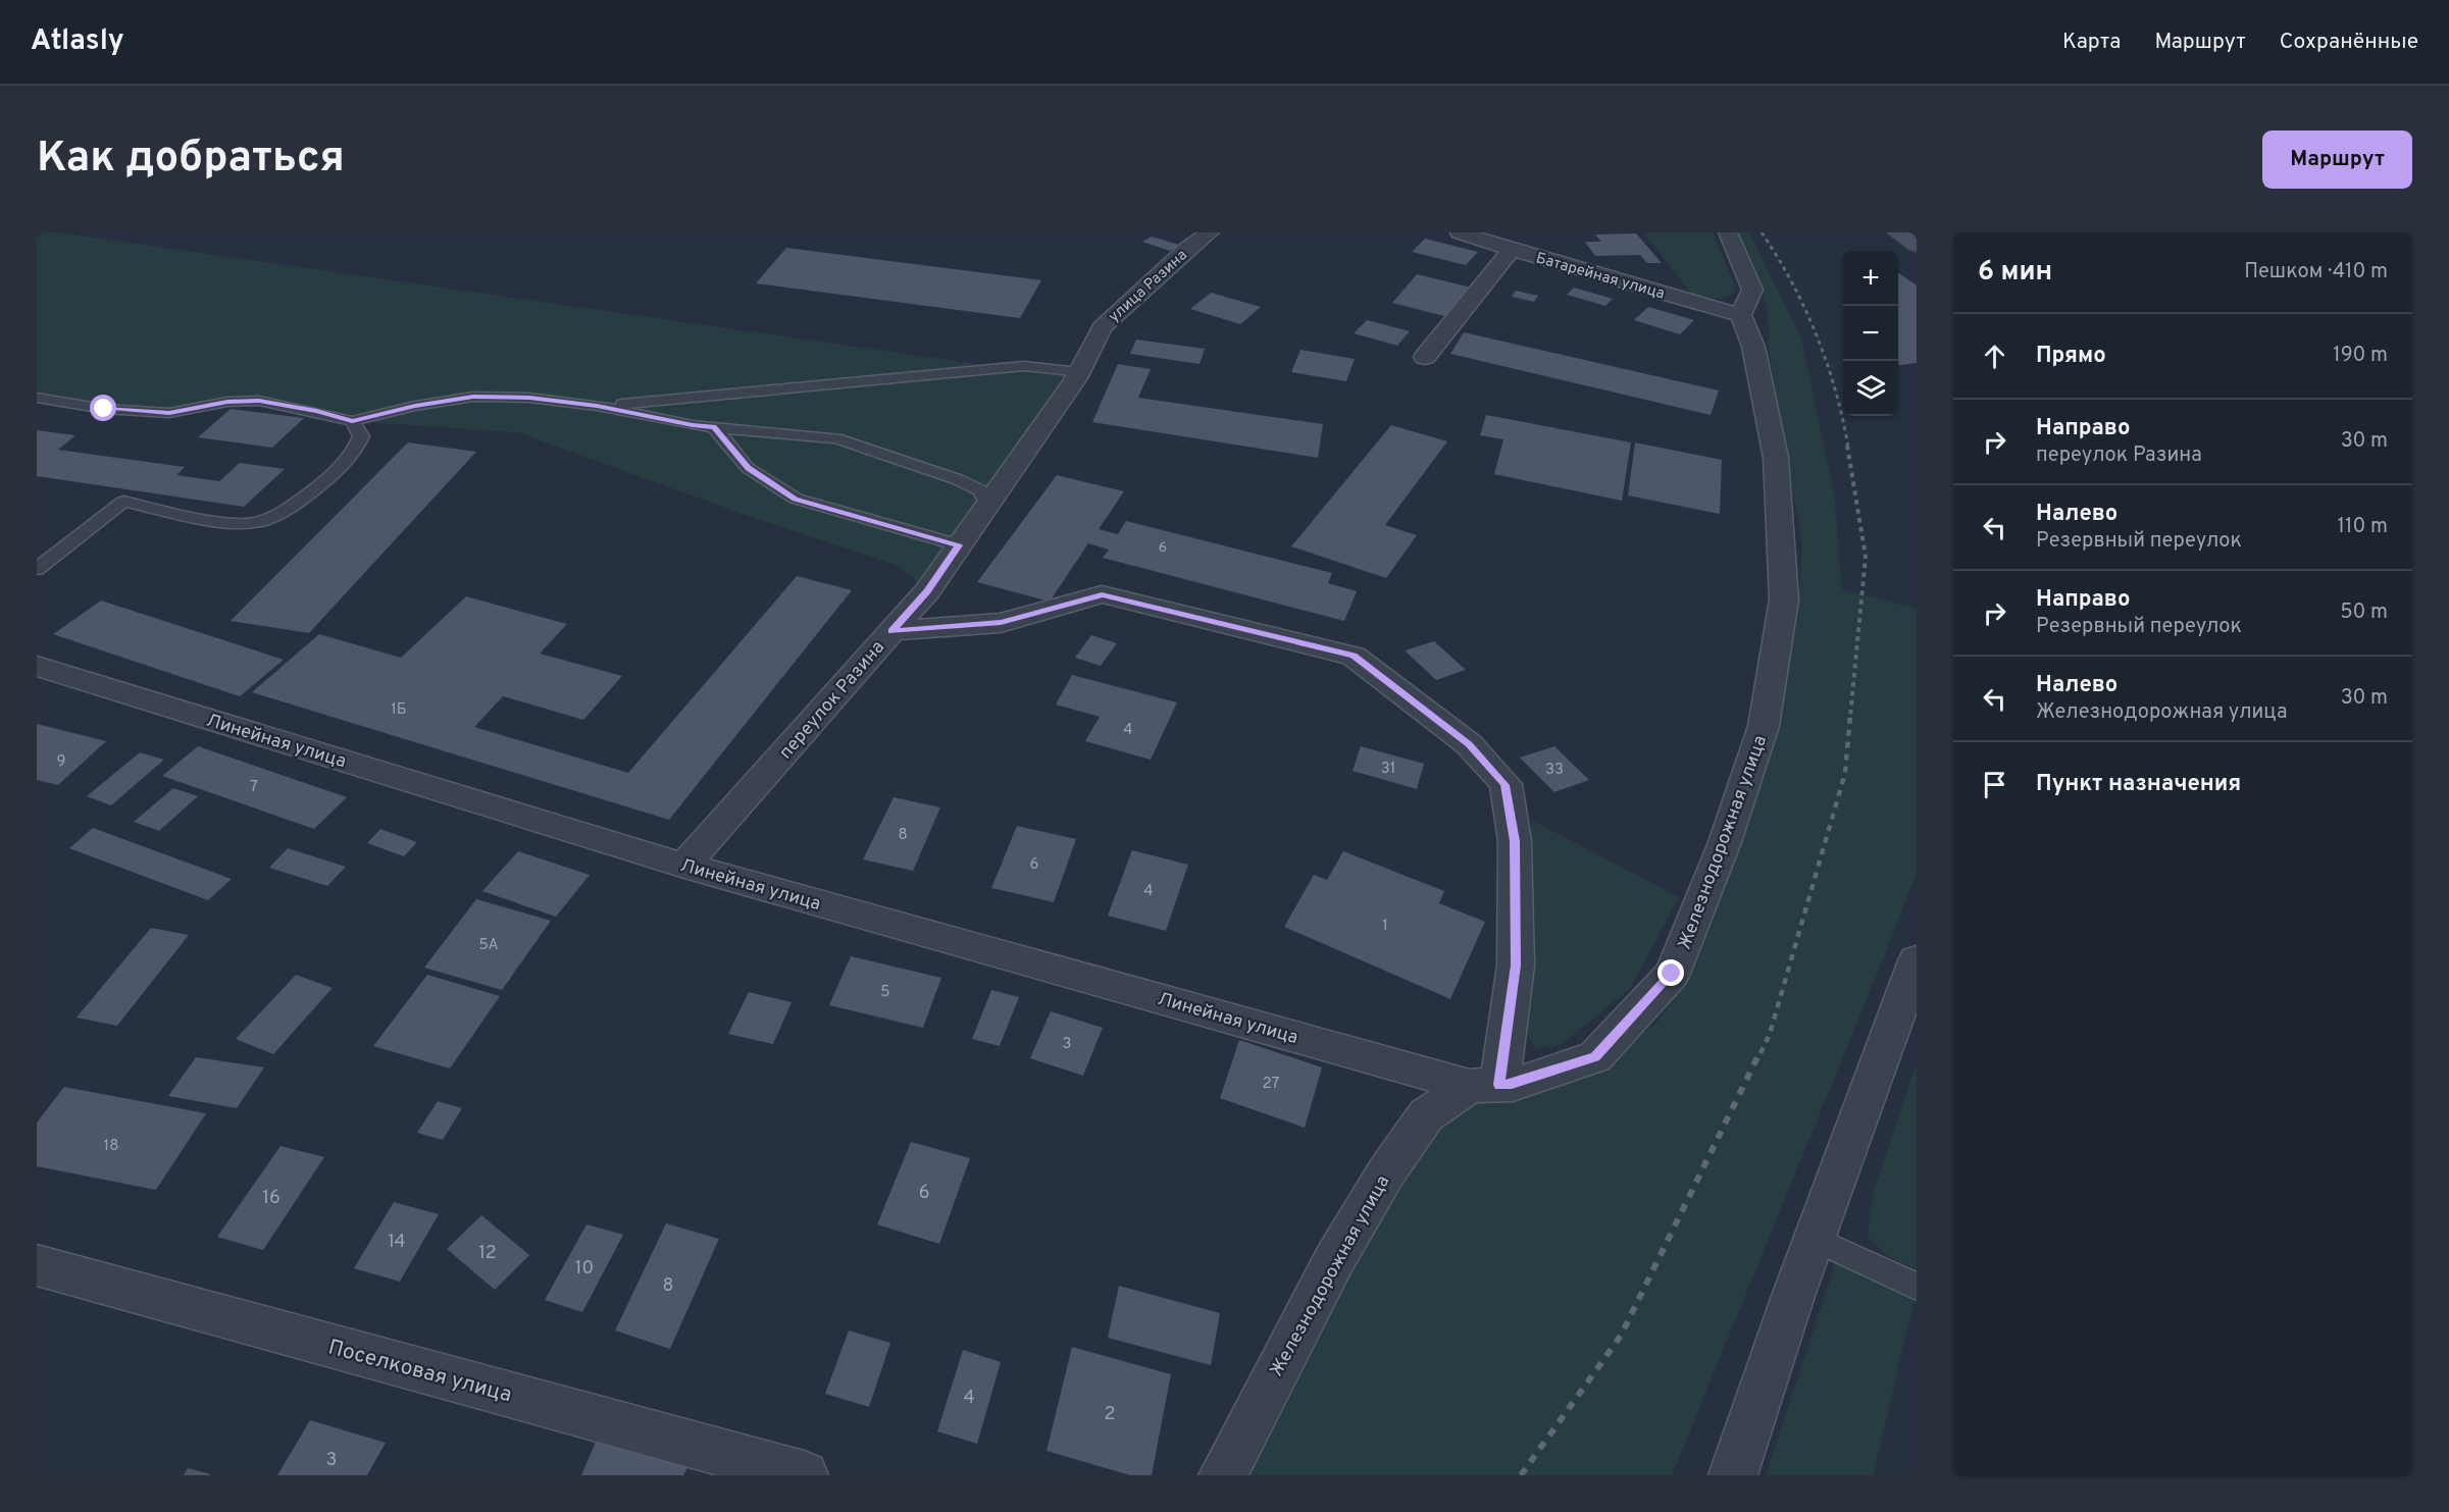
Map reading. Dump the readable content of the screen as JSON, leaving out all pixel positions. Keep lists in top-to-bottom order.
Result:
{
  "streets": {
    "street": [
      "Батарейная улица",
      "улица Разина",
      "переулок Разина",
      "Линейная улица",
      "Железнодорожная улица",
      "Поселковая улица"
    ]
  },
  "crossings": [
    ["Батарейная улица", "Железнодорожная улица"],
    ["улица Разина", "переулок Разина"],
    ["переулок Разина", "Линейная улица"],
    ["Линейная улица", "Железнодорожная улица"]
  ],
  "house_numbers": [
    "6",
    "1Б",
    "4",
    "9",
    "31",
    "33",
    "7",
    "8",
    "6",
    "4",
    "1",
    "5А",
    "5",
    "3",
    "27",
    "18",
    "6",
    "16",
    "14",
    "12",
    "10",
    "8",
    "4",
    "2",
    "3"
  ],
  "page": {
    "header": "Atlasly",
    "nav": ["Карта", "Маршрут", "Сохранённые"],
    "buttons": "Маршрут",
    "title": "Как добраться",
    "heading": ["6 мин", "Пешком · 410 m"],
    "map_buttons": ["+", "−"],
    "list": [
      ["Прямо", "190 m"],
      ["Направо", "переулок Разина", "30 m"],
      ["Налево", "Резервный переулок", "110 m"],
      ["Направо", "Резервный переулок", "50 m"],
      ["Налево", "Железнодорожная улица", "30 m"],
      "Пункт назначения"
    ]
  }
}
